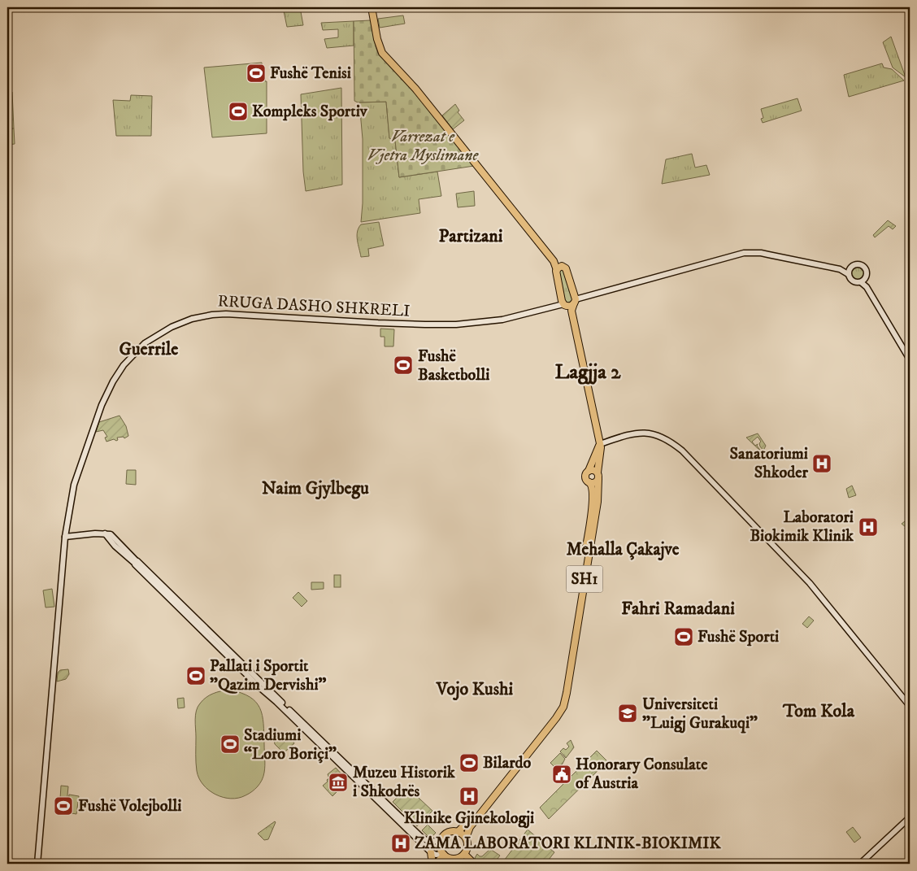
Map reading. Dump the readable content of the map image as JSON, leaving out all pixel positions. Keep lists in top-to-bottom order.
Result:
{
  "streets": {
    "main road": ["RRUGA DASHO SHKRELI", "SH1"]
  },
  "districts": [
    "Partizani",
    "Guerrile",
    "Lagjja 2",
    "Naim Gjylbegu",
    "Mehalla Çakajve",
    "Fahri Ramadani",
    "Vojo Kushi",
    "Tom Kola"
  ],
  "parks": ["Varrezat e Vjetra Myslimane"],
  "places": {
    "sports": [
      "Fushë Tenisi",
      "Kompleks Sportiv",
      "Fushë Basketbolli",
      "Fushë Sporti",
      "Pallati i Sportit \"Qazim Dervishi\"",
      "Stadiumi “Loro Boriçi”",
      "Bilardo",
      "Fushë Volejbolli"
    ],
    "hospital": [
      "Sanatoriumi Shkoder",
      "Laboratori Biokimik Klinik",
      "Klinike Gjinekologji",
      "ZAMA LABORATORI KLINIK-BIOKIMIK"
    ],
    "school or university": ["Universiteti \"Luigj Gurakuqi\""],
    "public building": ["Honorary Consulate of Austria"],
    "museum": ["Muzeu Historik i Shkodrës"]
  }
}
